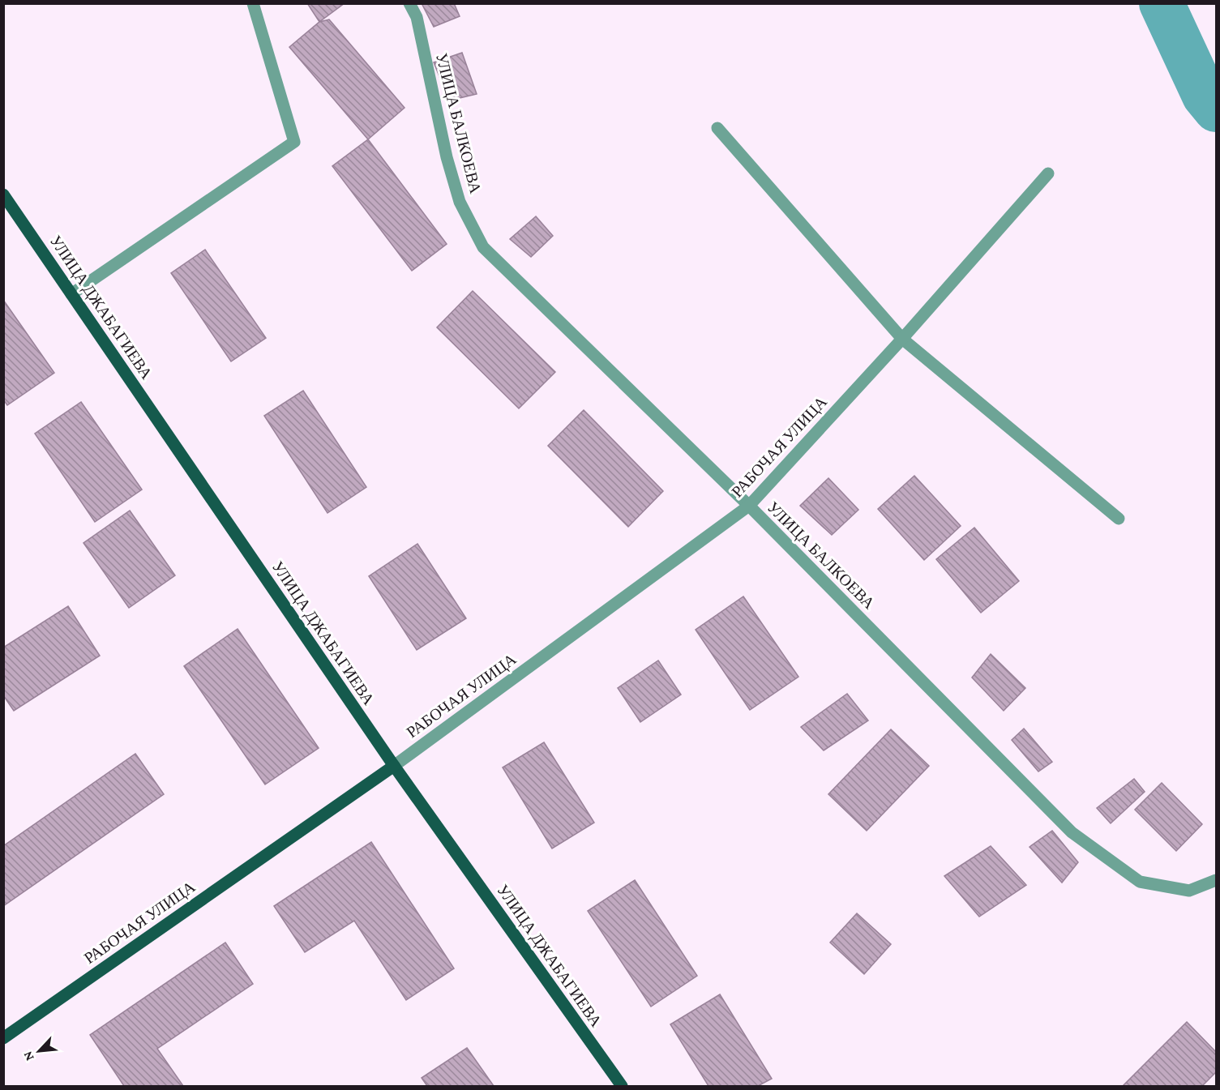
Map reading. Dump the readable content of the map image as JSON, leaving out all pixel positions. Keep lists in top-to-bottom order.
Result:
{
  "streets": {
    "main road": ["УЛИЦА ДЖАБАГИЕВА", "РАБОЧАЯ УЛИЦА"],
    "street": ["УЛИЦА БАЛКОЕВА"]
  },
  "crossings": [
    ["УЛИЦА БАЛКОЕВА", "РАБОЧАЯ УЛИЦА"],
    ["УЛИЦА ДЖАБАГИЕВА", "РАБОЧАЯ УЛИЦА"]
  ],
  "north": "bottom left"
}
